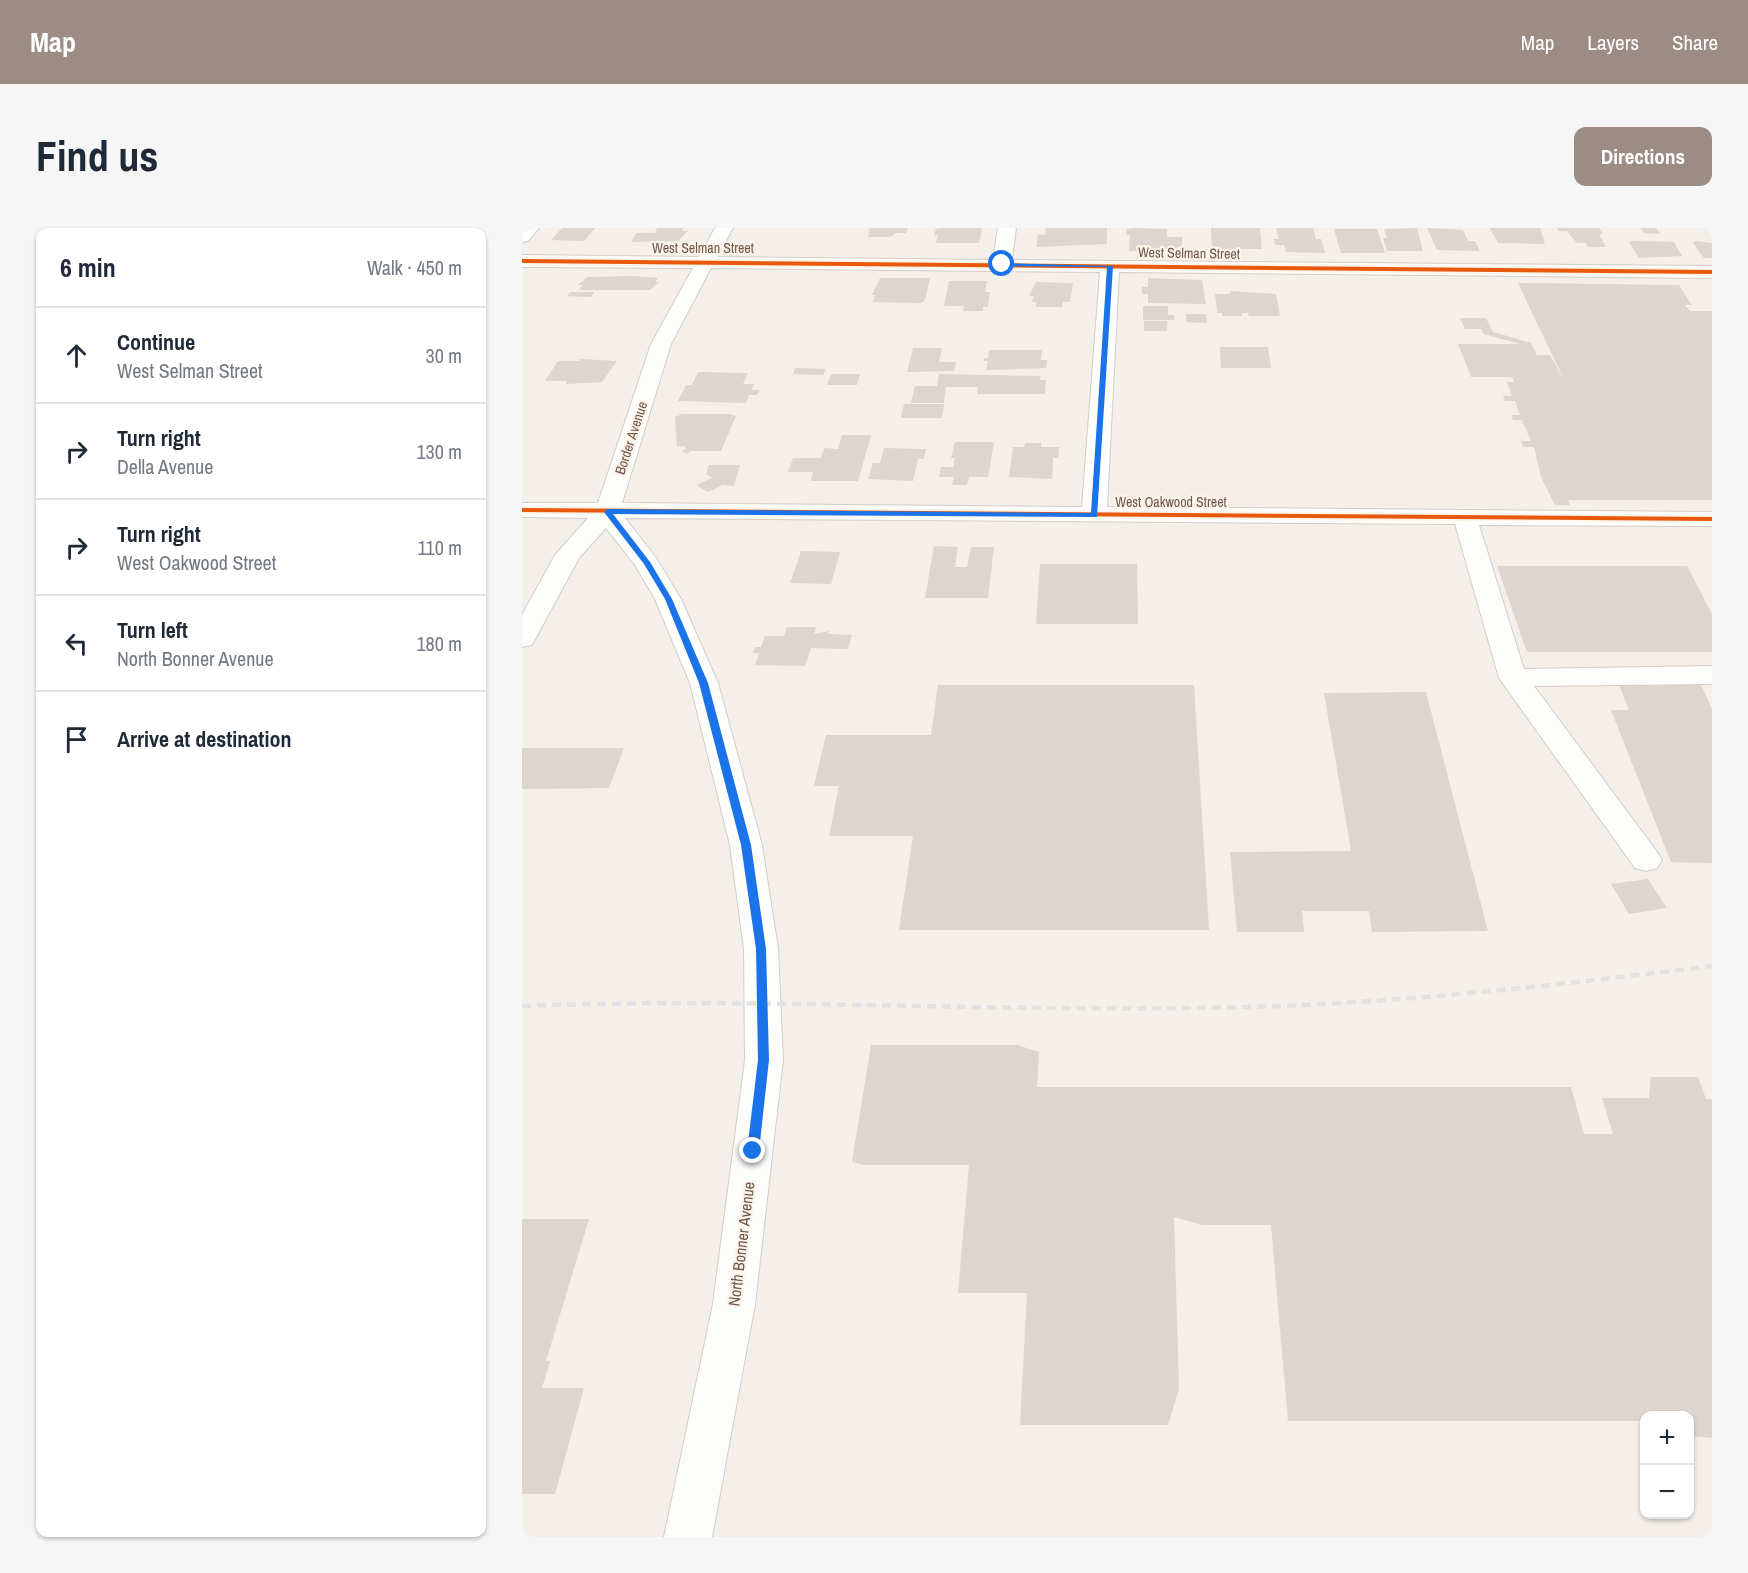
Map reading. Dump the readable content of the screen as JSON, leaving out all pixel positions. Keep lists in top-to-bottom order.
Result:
{
  "streets": {
    "street": [
      "West Selman Street",
      "Border Avenue",
      "West Oakwood Street",
      "North Bonner Avenue"
    ]
  },
  "crossings": [
    ["West Selman Street", "Border Avenue"],
    ["Border Avenue", "West Oakwood Street"],
    ["Border Avenue", "North Bonner Avenue"],
    ["West Oakwood Street", "North Bonner Avenue"]
  ],
  "page": {
    "header": "Map",
    "nav": ["Map", "Layers", "Share"],
    "buttons": "Directions",
    "title": "Find us",
    "heading": ["6 min", "Walk · 450 m"],
    "list": [
      ["Continue", "West Selman Street", "30 m"],
      ["Turn right", "Della Avenue", "130 m"],
      ["Turn right", "West Oakwood Street", "110 m"],
      ["Turn left", "North Bonner Avenue", "180 m"],
      "Arrive at destination"
    ],
    "map_buttons": ["+", "−"]
  }
}
